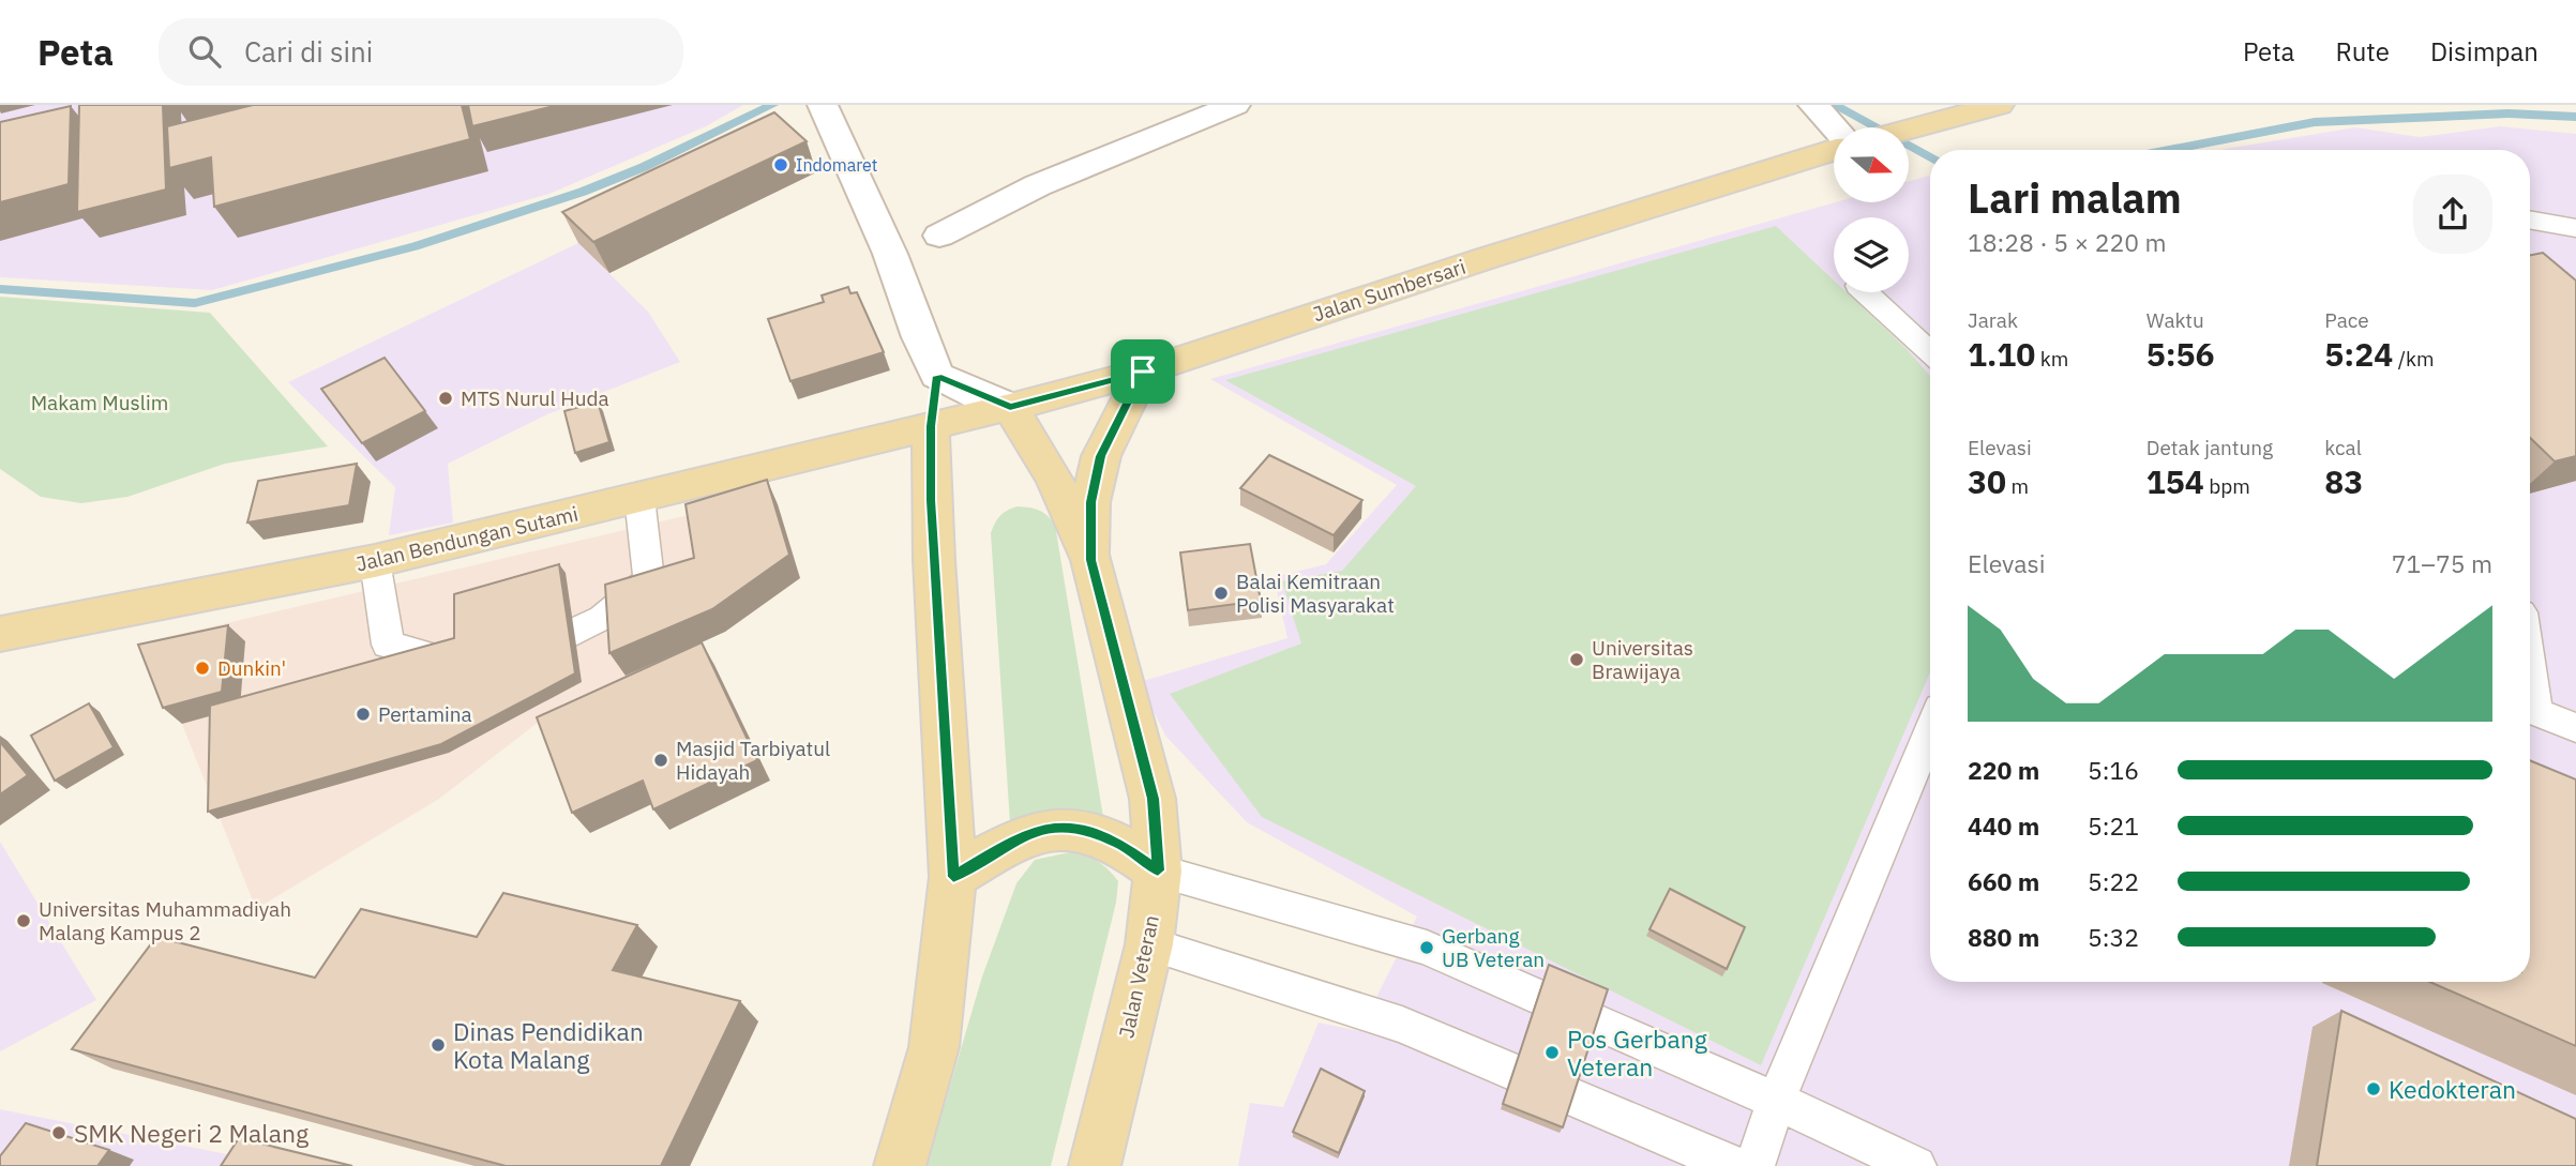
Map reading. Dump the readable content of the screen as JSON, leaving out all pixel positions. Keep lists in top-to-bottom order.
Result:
{
  "streets": {
    "main road": ["Jalan Sumbersari", "Jalan Bendungan Sutami", "Jalan Veteran"]
  },
  "crossings": [
    ["Jalan Sumbersari", "Jalan Bendungan Sutami"],
    ["Jalan Sumbersari", "Jalan Veteran"]
  ],
  "parks": ["Makam Muslim"],
  "places": [
    "Indomaret",
    "MTS Nurul Huda",
    "Balai Kemitraan Polisi Masyarakat",
    "Universitas Brawijaya",
    "Dunkin'",
    "Pertamina",
    "Masjid Tarbiyatul Hidayah",
    "Universitas Muhammadiyah Malang Kampus 2",
    "Gerbang UB Veteran",
    "Dinas Pendidikan Kota Malang",
    "Pos Gerbang Veteran",
    "Kedokteran",
    "SMK Negeri 2 Malang"
  ],
  "north": "right",
  "page": {
    "header": "Peta",
    "search": "Cari di sini",
    "nav": ["Peta", "Rute", "Disimpan"],
    "heading": ["Lari malam", "18:28 · 5 × 220 m"],
    "stats": [
      ["Jarak", "1.10 km"],
      ["Waktu", "5:56"],
      ["Pace", "5:24 /km"],
      ["Elevasi", "30 m"],
      ["Detak jantung", "154 bpm"],
      ["kcal", "83"]
    ],
    "chart": ["Elevasi", "71–75 m"],
    "list": [
      {
        "name": "220 m",
        "note": "5:16"
      },
      {
        "name": "440 m",
        "note": "5:21"
      },
      {
        "name": "660 m",
        "note": "5:22"
      },
      {
        "name": "880 m",
        "note": "5:32"
      }
    ]
  }
}
